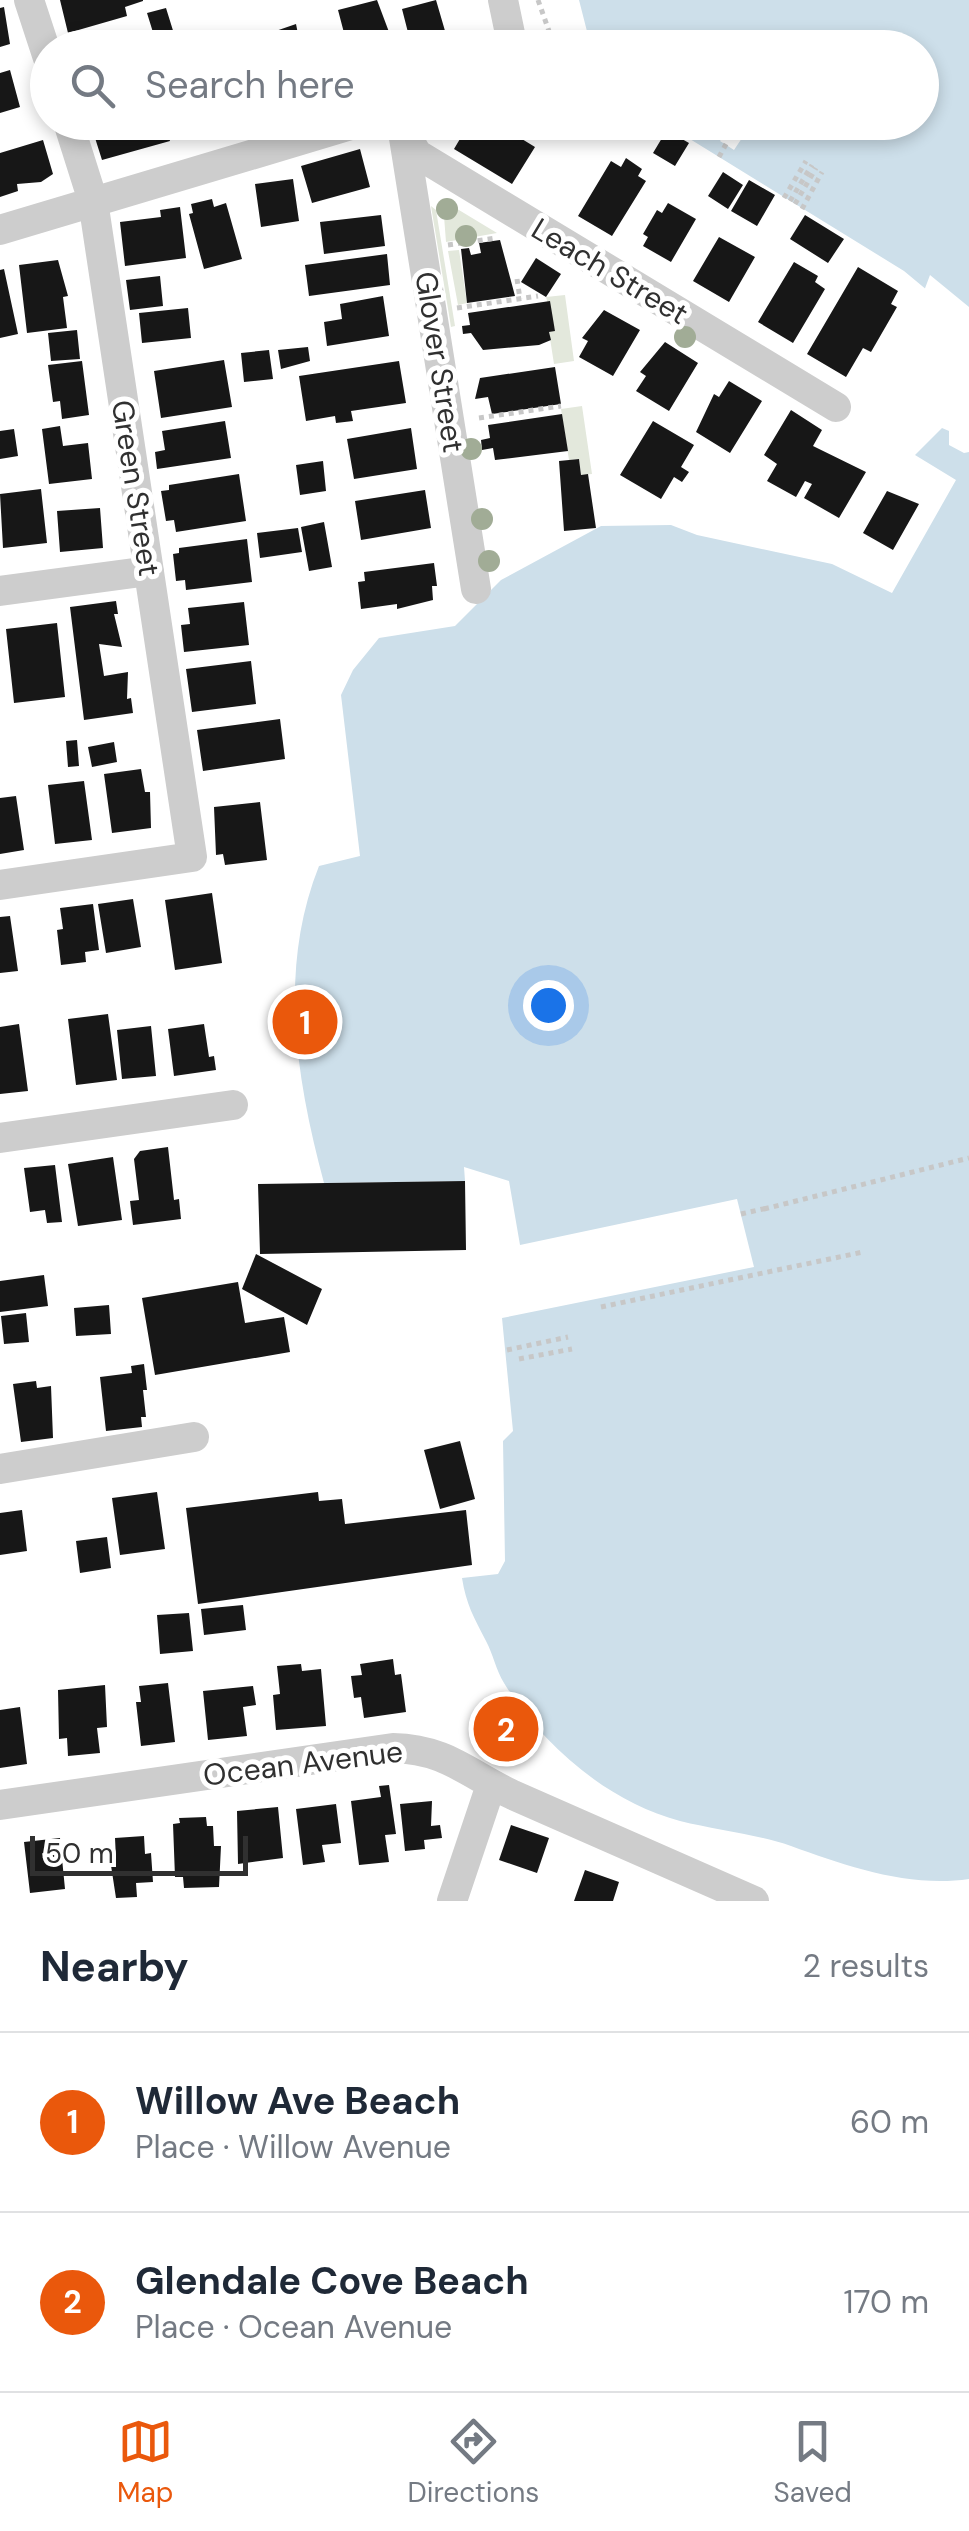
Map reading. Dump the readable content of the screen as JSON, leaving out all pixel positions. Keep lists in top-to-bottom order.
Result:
{
  "streets": {
    "street": [
      "Leach Street",
      "Glover Street",
      "Green Street",
      "Ocean Avenue"
    ]
  },
  "scale_bar": "50 m",
  "page": {
    "search": "Search here",
    "pins": ["1", "2"],
    "scale": "50 m",
    "heading": ["Nearby", "2 results"],
    "list": [
      {
        "mark": "1",
        "name": "Willow Ave Beach",
        "note": "Place · Willow Avenue",
        "value": "60 m"
      },
      {
        "mark": "2",
        "name": "Glendale Cove Beach",
        "note": "Place · Ocean Avenue",
        "value": "170 m"
      }
    ],
    "nav": ["Map", "Directions", "Saved"]
  }
}
